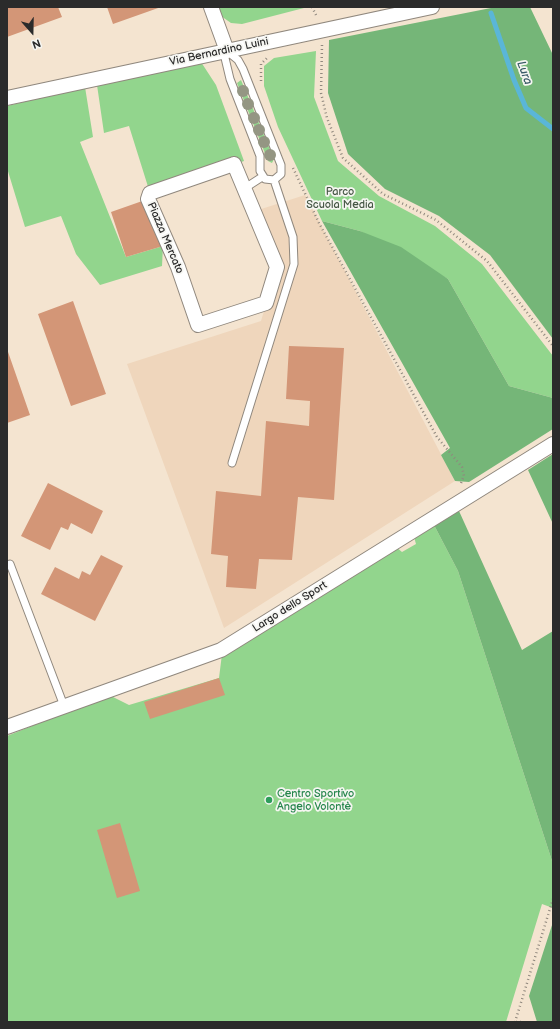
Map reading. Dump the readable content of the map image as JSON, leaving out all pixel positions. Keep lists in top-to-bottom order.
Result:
{
  "streets": {
    "street": ["Via Bernardino Luini", "Piazza Mercato", "Largo dello Sport"]
  },
  "water": ["Lura"],
  "parks": ["Parco Scuola Media"],
  "places": ["Centro Sportivo Angelo Volontè"],
  "north": "bottom"
}
